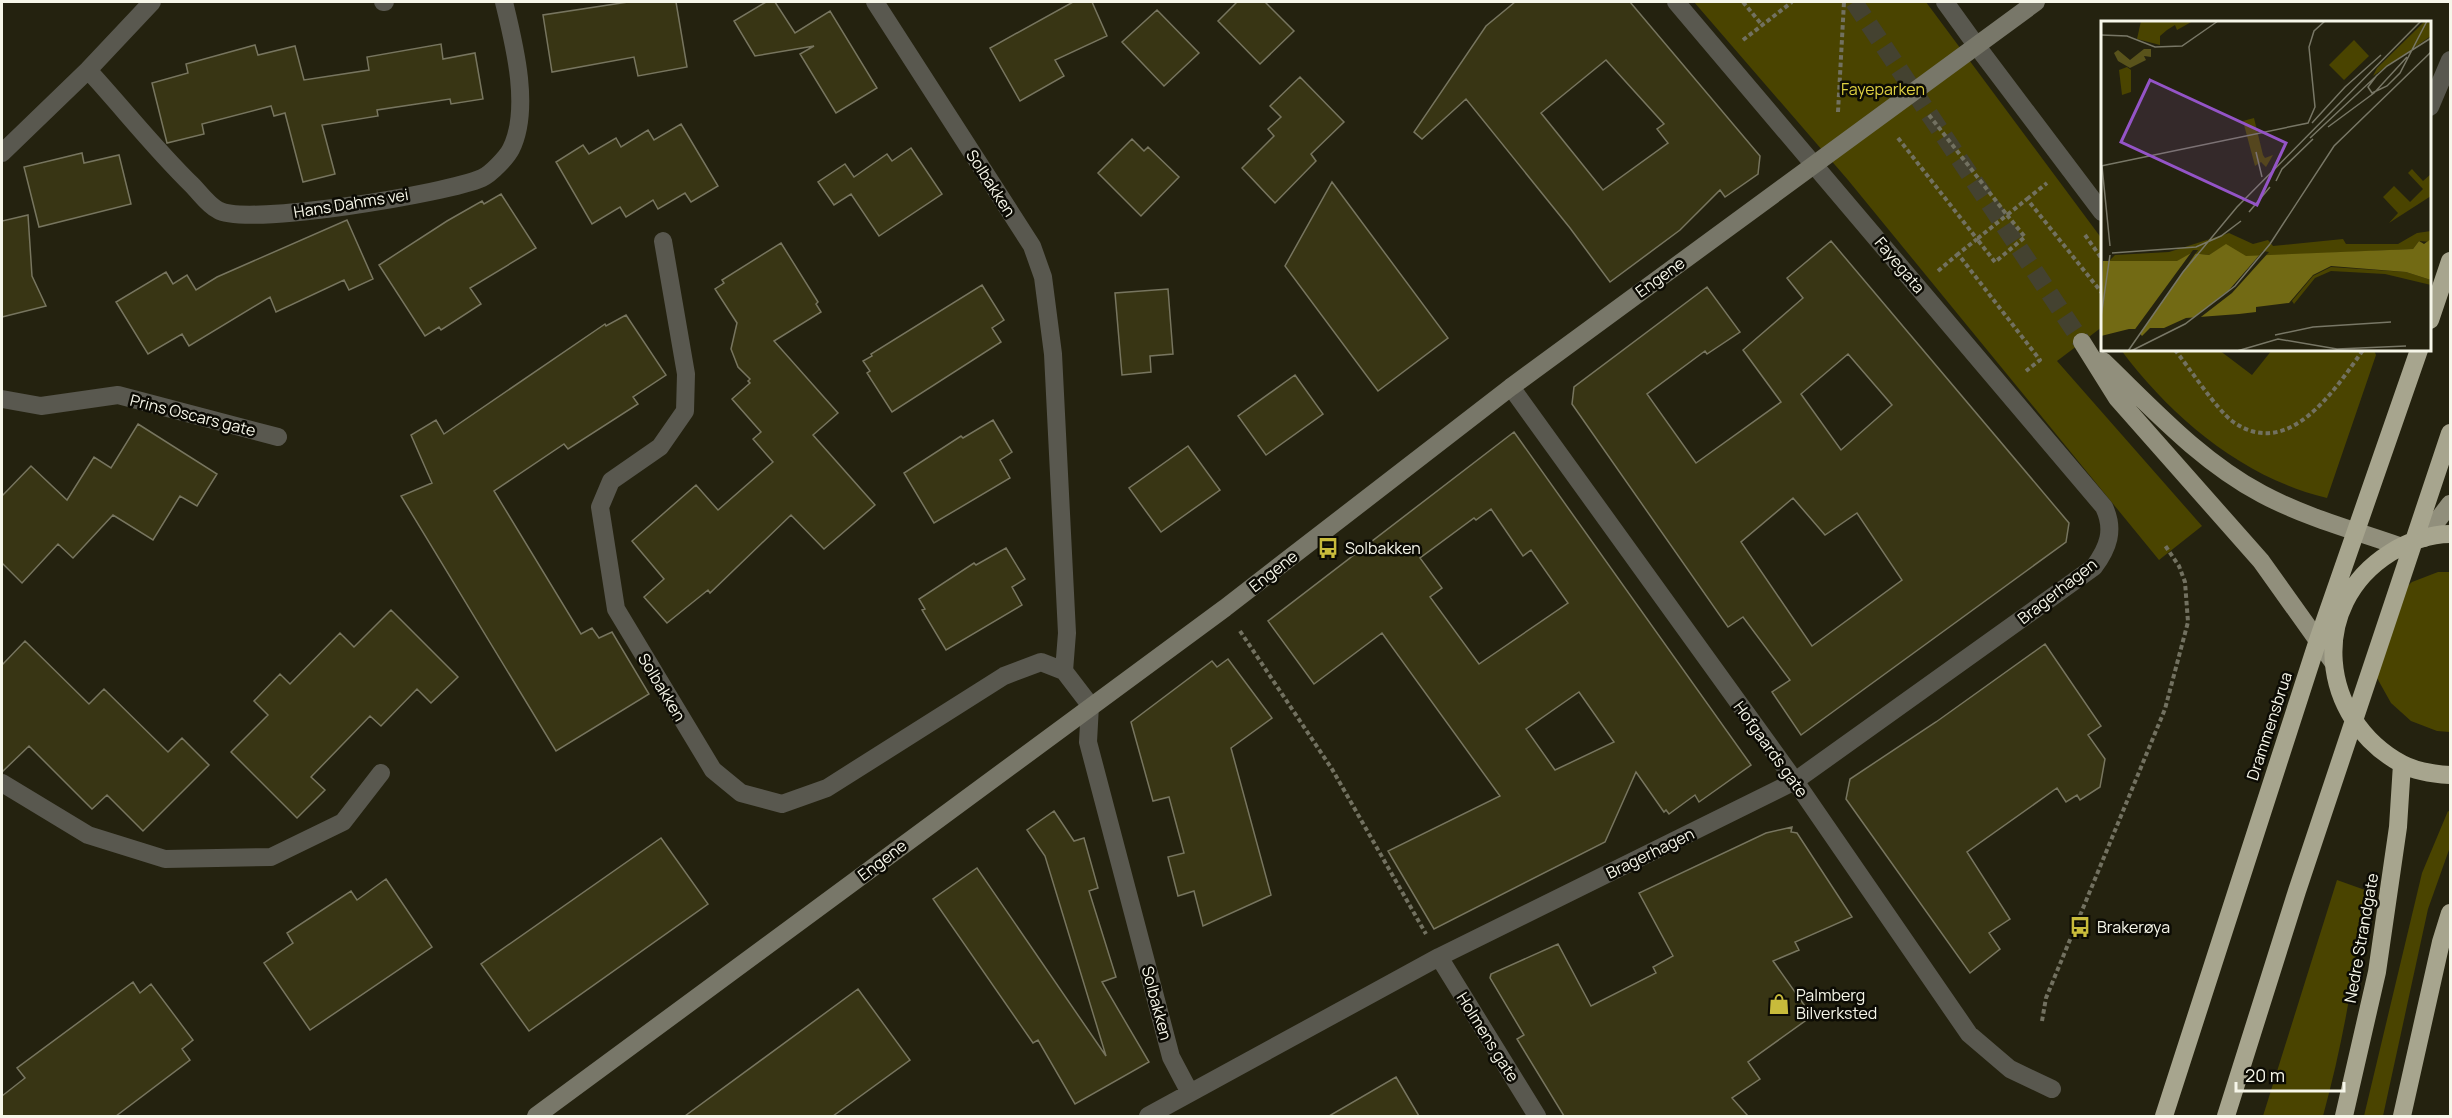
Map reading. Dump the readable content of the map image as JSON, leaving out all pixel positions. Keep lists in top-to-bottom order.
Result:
{
  "streets": {
    "highway": ["Drammensbrua", "Nedre Strandgate"],
    "main road": ["Engene"],
    "street": [
      "Solbakken",
      "Hans Dahms vei",
      "Fayegata",
      "Prins Oscars gate",
      "Bragerhagen",
      "Hofgaards gate",
      "Holmens gate"
    ]
  },
  "crossings": [
    ["Solbakken", "Engene"],
    ["Solbakken", "Bragerhagen"],
    ["Fayegata", "Engene"],
    ["Fayegata", "Bragerhagen"],
    ["Engene", "Hofgaards gate"],
    ["Bragerhagen", "Hofgaards gate"],
    ["Bragerhagen", "Holmens gate"]
  ],
  "parks": ["Fayeparken"],
  "places": {
    "bus stop": ["Solbakken", "Brakerøya"],
    "shop": ["Palmberg Bilverksted"]
  },
  "scale_bar": "20 m"
}
